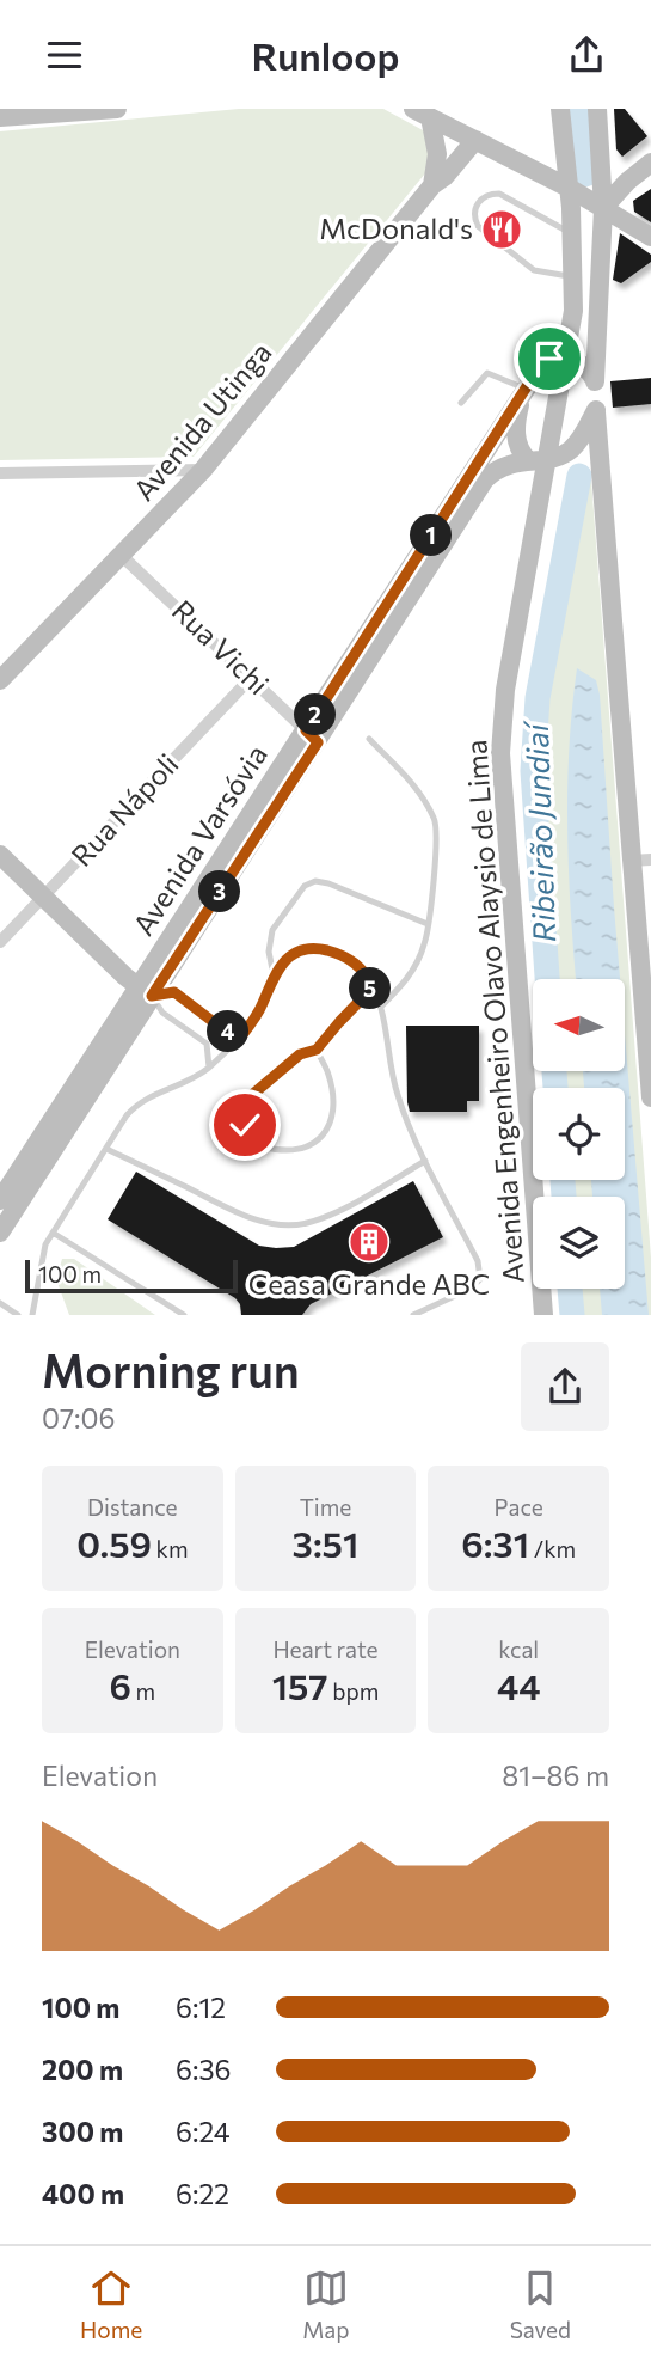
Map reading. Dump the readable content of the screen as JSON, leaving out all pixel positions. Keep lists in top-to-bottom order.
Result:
{
  "streets": {
    "main road": ["Avenida Utinga", "Avenida Varsóvia", "Avenida Engenheiro Olavo Alaysio de Lima"],
    "street": ["Rua Vichi", "Rua Nápoli"]
  },
  "crossings": [
    ["Avenida Utinga", "Rua Vichi"],
    ["Rua Vichi", "Rua Nápoli"],
    ["Rua Vichi", "Avenida Varsóvia"],
    ["Avenida Varsóvia", "Avenida Engenheiro Olavo Alaysio de Lima"]
  ],
  "water": ["Ribeirão Jundiaí"],
  "places": {
    "restaurant": ["McDonald's"],
    "building": ["Ceasa Grande ABC"]
  },
  "scale_bar": "100 m",
  "north": "left",
  "page": {
    "header": "Runloop",
    "pins": [
      "1",
      "2",
      "3",
      "5",
      "4"
    ],
    "scale": "100 m",
    "heading": ["Morning run", "07:06"],
    "stats": [
      ["Distance", "0.59 km"],
      ["Time", "3:51"],
      ["Pace", "6:31 /km"],
      ["Elevation", "6 m"],
      ["Heart rate", "157 bpm"],
      ["kcal", "44"]
    ],
    "chart": ["Elevation", "81–86 m"],
    "list": [
      {
        "name": "100 m",
        "note": "6:12"
      },
      {
        "name": "200 m",
        "note": "6:36"
      },
      {
        "name": "300 m",
        "note": "6:24"
      },
      {
        "name": "400 m",
        "note": "6:22"
      }
    ],
    "tabs": ["Home", "Map", "Saved"]
  }
}
